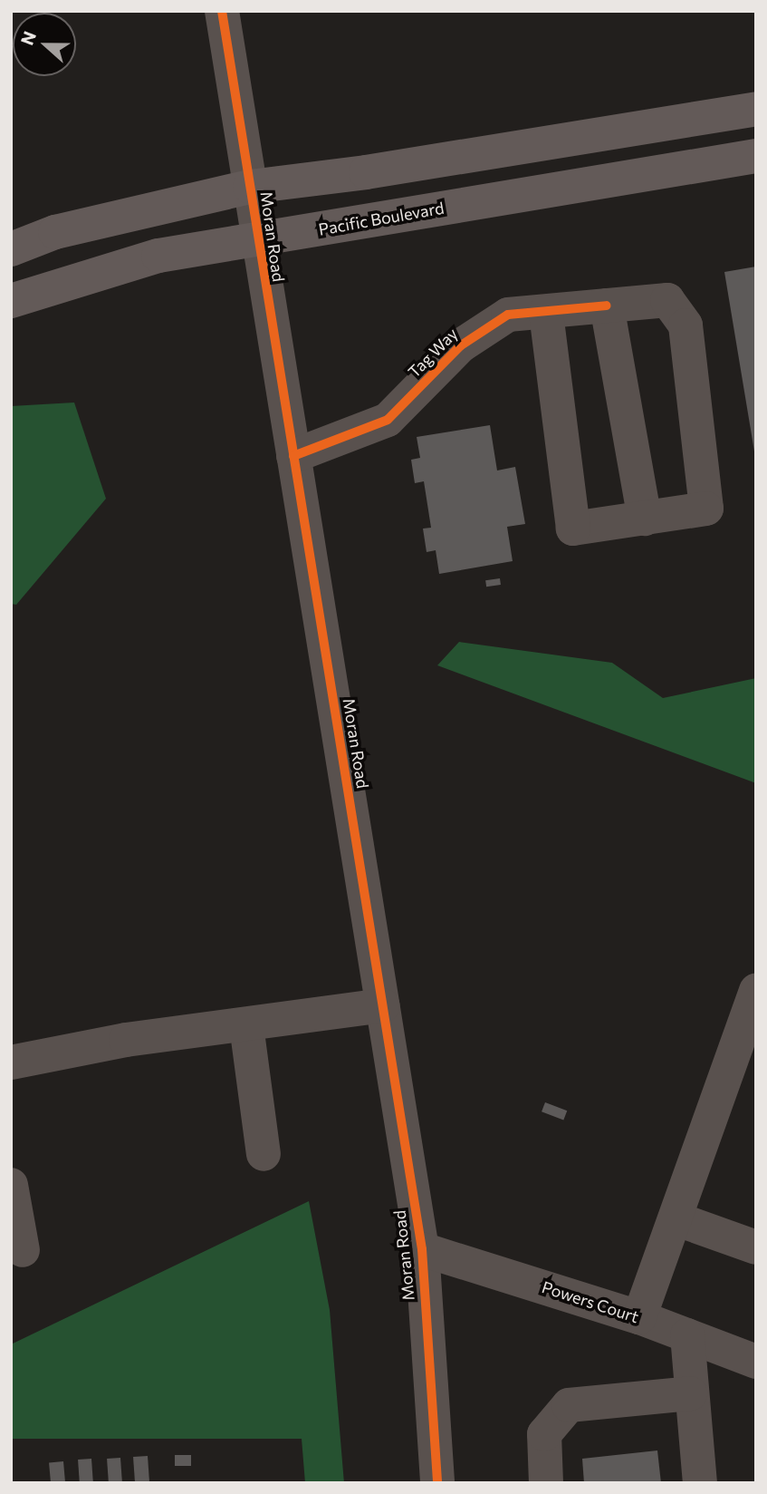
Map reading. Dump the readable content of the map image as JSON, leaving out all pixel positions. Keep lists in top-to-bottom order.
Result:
{
  "streets": {
    "main road": ["Pacific Boulevard"],
    "street": ["Moran Road", "Tag Way", "Powers Court"]
  },
  "crossings": [
    ["Pacific Boulevard", "Moran Road"],
    ["Moran Road", "Tag Way"],
    ["Moran Road", "Powers Court"]
  ],
  "north": "left"
}
